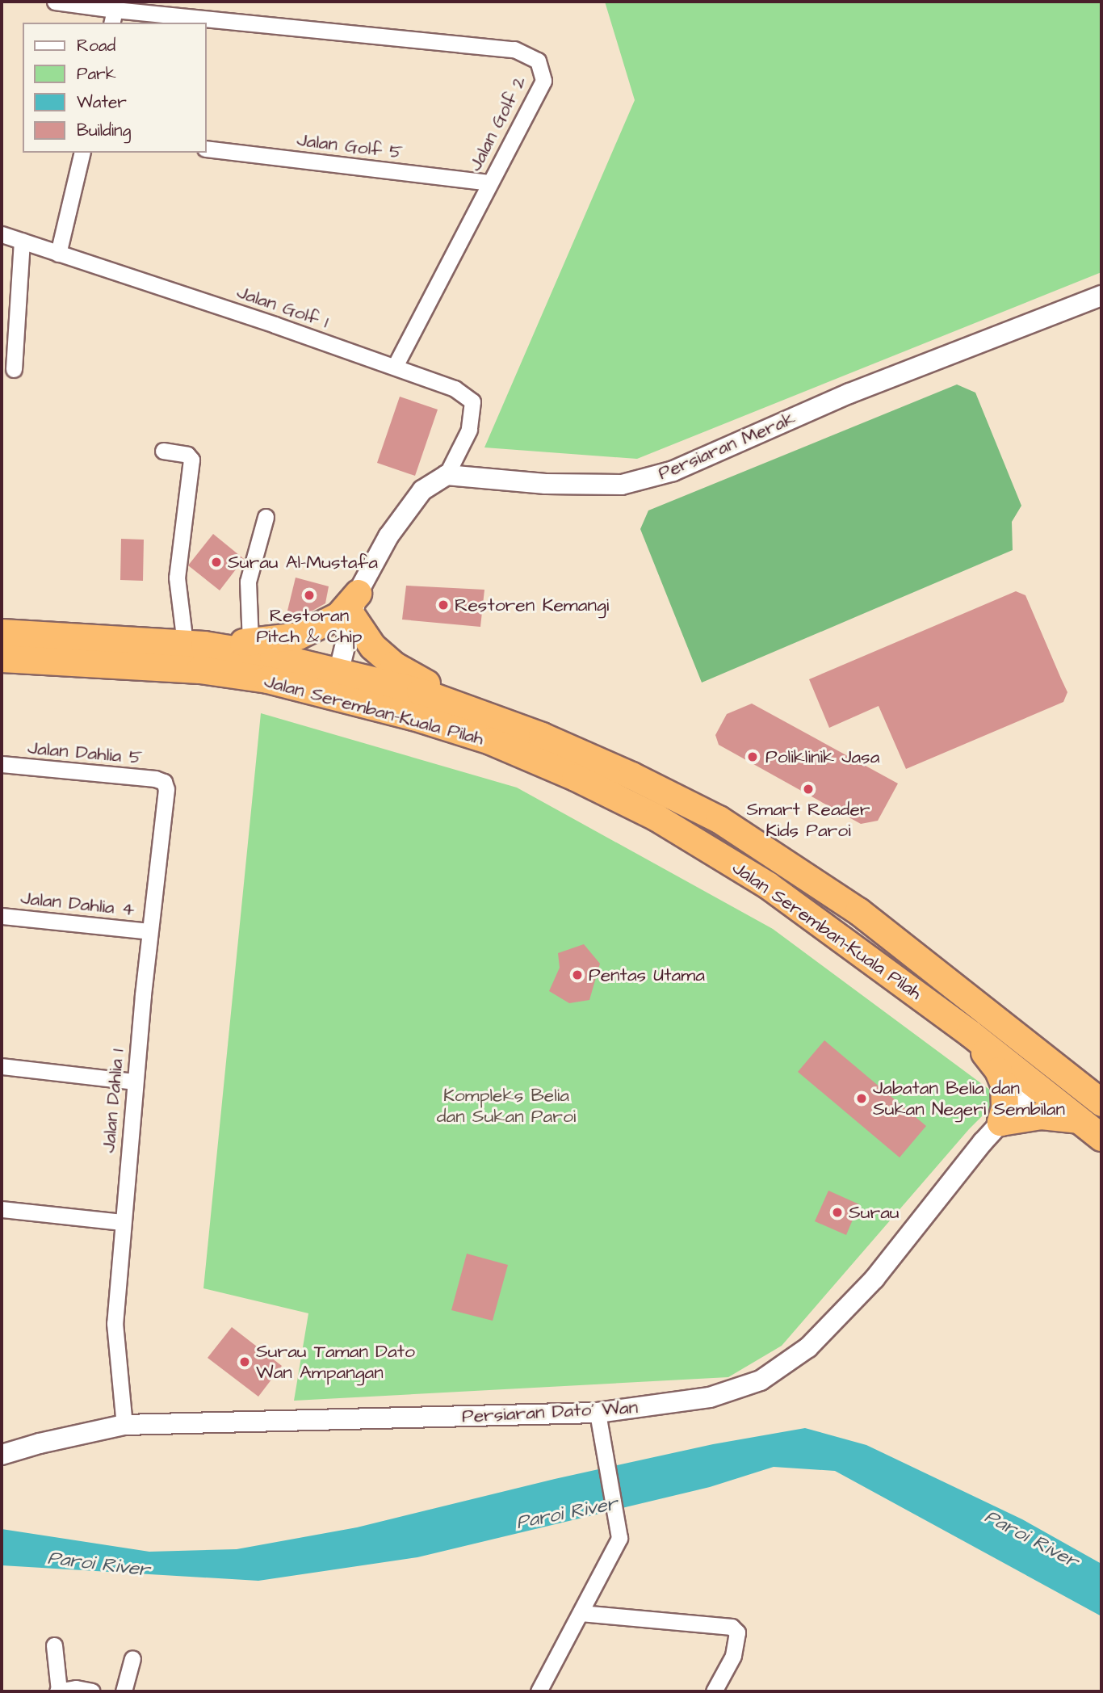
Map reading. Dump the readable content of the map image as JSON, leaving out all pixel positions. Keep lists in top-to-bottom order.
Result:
{
  "streets": {
    "highway": ["Jalan Seremban-Kuala Pilah"],
    "street": [
      "Jalan Golf 2",
      "Jalan Golf 5",
      "Jalan Golf 1",
      "Persiaran Merak",
      "Jalan Dahlia 5",
      "Jalan Dahlia 4",
      "Jalan Dahlia 1",
      "Persiaran Dato' Wan"
    ]
  },
  "crossings": [
    ["Jalan Golf 2", "Jalan Golf 5"],
    ["Jalan Golf 2", "Jalan Golf 1"],
    ["Jalan Golf 1", "Persiaran Merak"],
    ["Jalan Seremban-Kuala Pilah", "Persiaran Dato' Wan"],
    ["Jalan Dahlia 5", "Jalan Dahlia 1"],
    ["Jalan Dahlia 4", "Jalan Dahlia 1"],
    ["Jalan Dahlia 1", "Persiaran Dato' Wan"]
  ],
  "water": ["Paroi River"],
  "parks": ["Kompleks Belia dan Sukan Paroi"],
  "places": [
    "Surau Al-Mustafa",
    "Restoran Pitch & Chip",
    "Restoren Kemangi",
    "Poliklinik Jasa",
    "Smart Reader Kids Paroi",
    "Pentas Utama",
    "Jabatan Belia dan Sukan Negeri Sembilan",
    "Surau",
    "Surau Taman Dato Wan Ampangan"
  ],
  "legend": [
    "Road",
    "Park",
    "Water",
    "Building"
  ]
}
